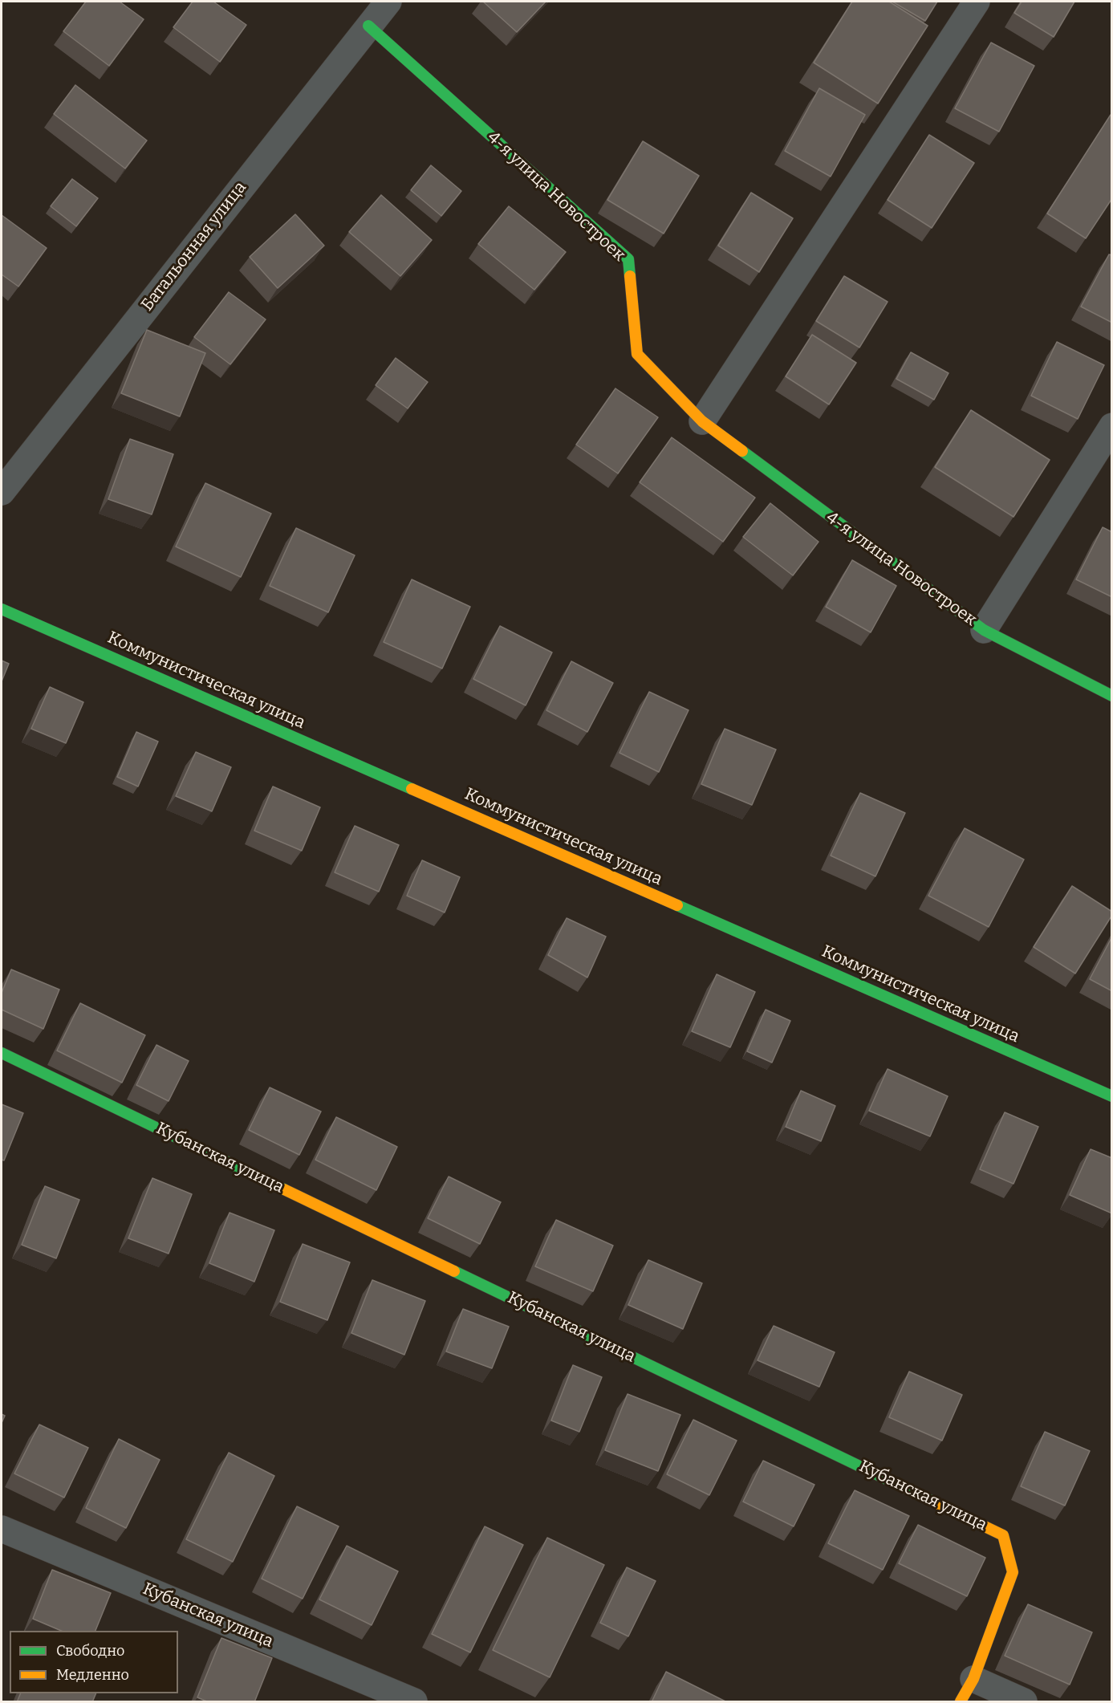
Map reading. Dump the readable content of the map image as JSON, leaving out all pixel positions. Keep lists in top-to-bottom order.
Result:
{
  "streets": {
    "street": [
      "4-я улица Новостроек",
      "Батальонная улица",
      "Коммунистическая улица",
      "Кубанская улица"
    ]
  },
  "crossings": [
    ["4-я улица Новостроек", "Батальонная улица"]
  ],
  "legend": ["Свободно", "Медленно"]
}
